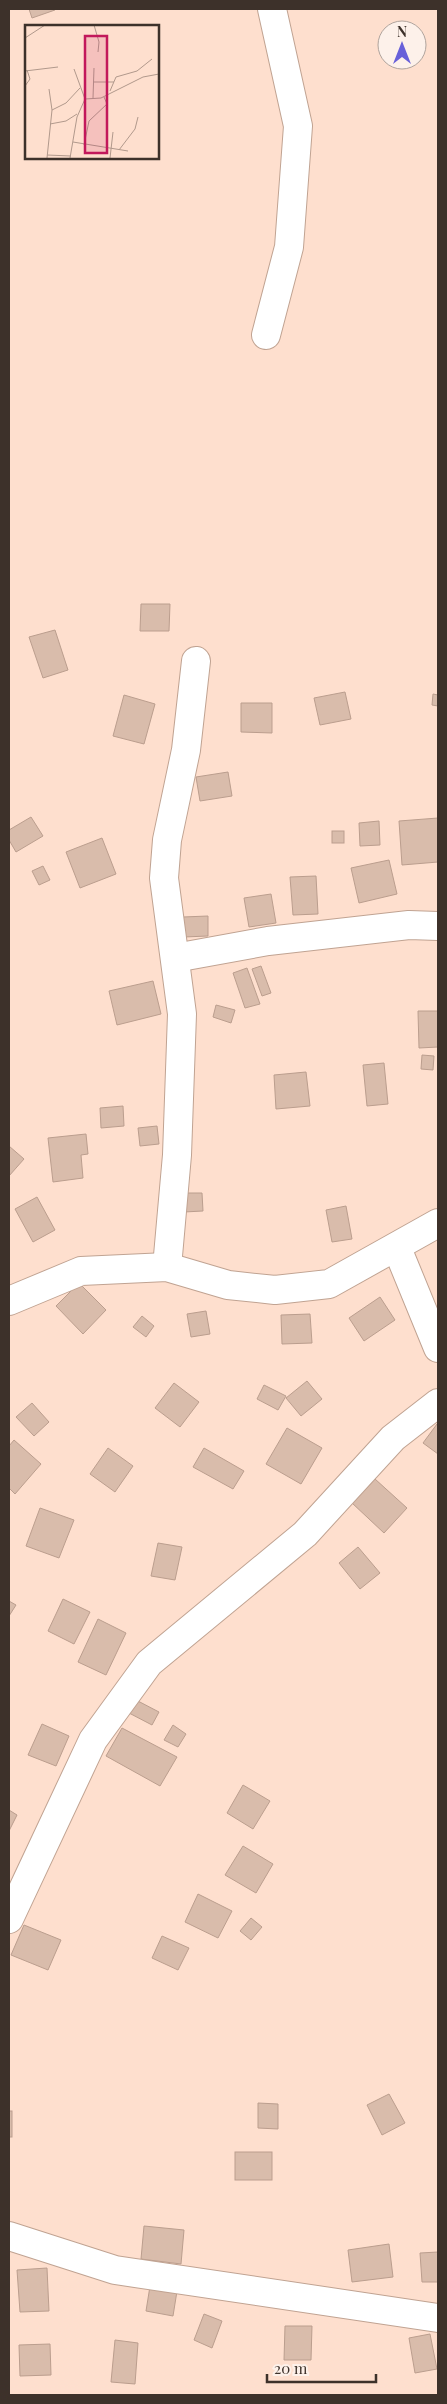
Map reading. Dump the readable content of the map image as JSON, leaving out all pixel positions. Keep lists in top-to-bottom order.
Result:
{
  "scale_bar": "20 m",
  "north": "top"
}
